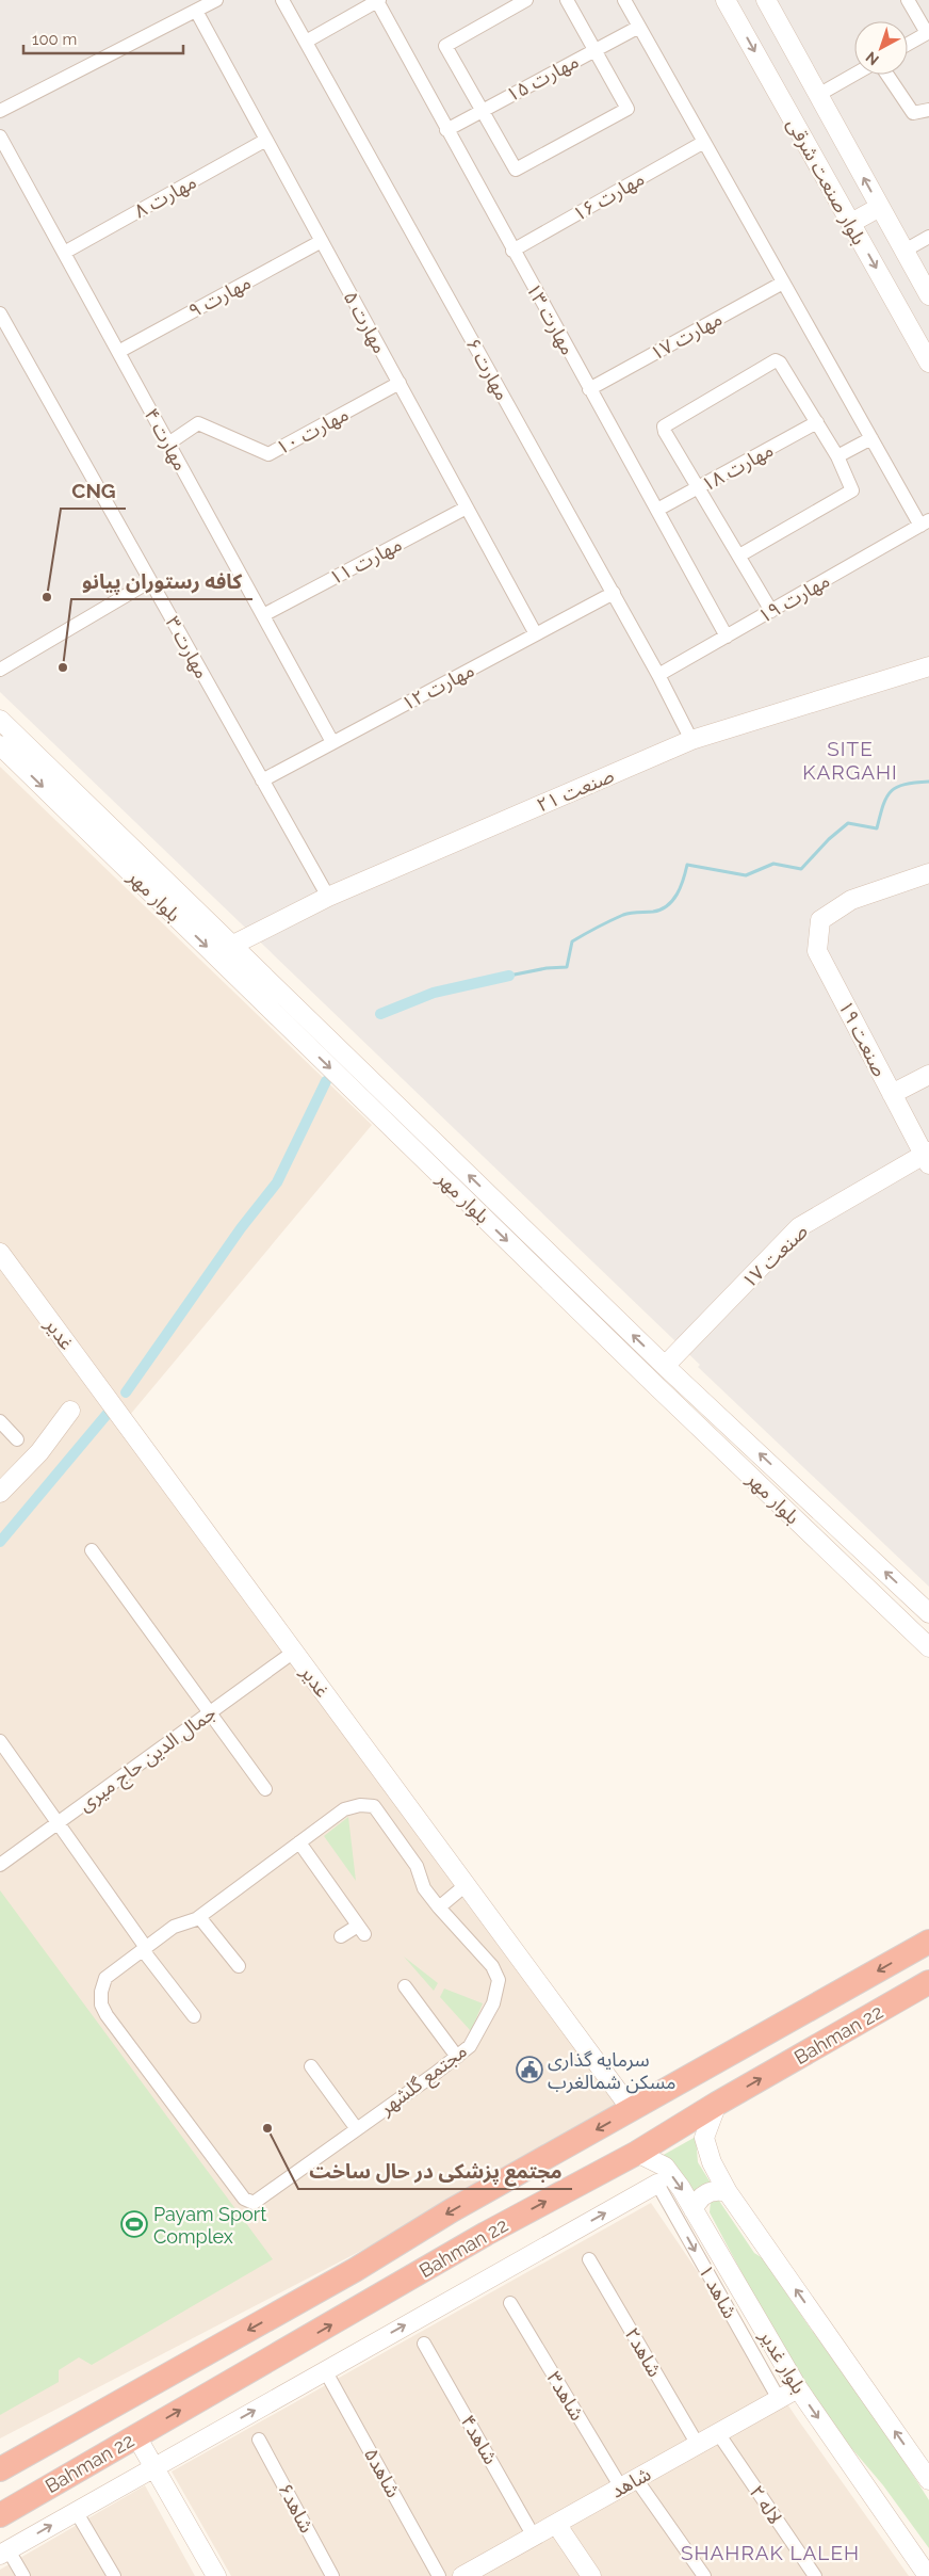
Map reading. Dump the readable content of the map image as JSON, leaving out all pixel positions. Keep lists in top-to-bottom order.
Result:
{
  "streets": {
    "highway": ["Bahman 22"],
    "main road": [
      "بلوار صنعت شرقی",
      "صنعت ۲۱",
      "بلوار مهر",
      "صنعت ۱۹",
      "صنعت ۱۷",
      "غدیر",
      "بلوار غدیر",
      "شاهد"
    ],
    "street": [
      "مهارت ۱۵",
      "مهارت ۸",
      "مهارت ۱۶",
      "مهارت ۹",
      "مهارت ۱۳",
      "مهارت ۵",
      "مهارت ۱۷",
      "مهارت ۶",
      "مهارت ۱۰",
      "مهارت ۴",
      "مهارت ۱۸",
      "مهارت ۱۱",
      "مهارت ۱۹",
      "مهارت ۳",
      "مهارت ۱۲",
      "جمال الدین حاج میری",
      "مجتمع گلشهر",
      "شاهد ۱",
      "شاهد۲",
      "شاهد۳",
      "شاهد۴",
      "شاهد۵",
      "لاله ۲",
      "شاهد۶"
    ]
  },
  "crossings": [
    ["مهارت ۱۵", "مهارت ۱۳"],
    ["مهارت ۸", "مهارت ۵"],
    ["مهارت ۸", "مهارت ۴"],
    ["مهارت ۱۶", "مهارت ۱۳"],
    ["مهارت ۹", "مهارت ۵"],
    ["مهارت ۹", "مهارت ۴"],
    ["مهارت ۱۳", "مهارت ۱۷"],
    ["مهارت ۱۳", "مهارت ۱۸"],
    ["مهارت ۱۳", "مهارت ۱۹"],
    ["مهارت ۵", "مهارت ۱۰"],
    ["مهارت ۵", "مهارت ۱۱"],
    ["مهارت ۵", "مهارت ۱۲"],
    ["مهارت ۶", "مهارت ۱۹"],
    ["مهارت ۶", "مهارت ۱۲"],
    ["مهارت ۶", "صنعت ۲۱"],
    ["مهارت ۱۰", "مهارت ۴"],
    ["مهارت ۴", "مهارت ۱۱"],
    ["مهارت ۴", "مهارت ۱۲"],
    ["مهارت ۳", "مهارت ۱۲"],
    ["مهارت ۳", "صنعت ۲۱"],
    ["صنعت ۲۱", "بلوار مهر"],
    ["بلوار مهر", "صنعت ۱۷"],
    ["صنعت ۱۹", "صنعت ۱۷"],
    ["غدیر", "جمال الدین حاج میری"],
    ["غدیر", "Bahman 22"],
    ["Bahman 22", "بلوار غدیر"],
    ["شاهد ۱", "شاهد"],
    ["شاهد۲", "شاهد"],
    ["بلوار غدیر", "شاهد"],
    ["شاهد۳", "شاهد"],
    ["شاهد۴", "شاهد"],
    ["شاهد", "لاله ۲"]
  ],
  "one_way": ["شاهد ۱"],
  "districts": ["SITE KARGAHI", "SHAHRAK LALEH"],
  "places": {
    "other": ["CNG", "كافه رستوران پيانو", "مجتمع پزشکی در حال ساخت"],
    "public building": ["سرمایه گذاری مسکن شمالغرب"],
    "sports": ["Payam Sport Complex"]
  },
  "scale_bar": "100 m",
  "north": "bottom left"
}
